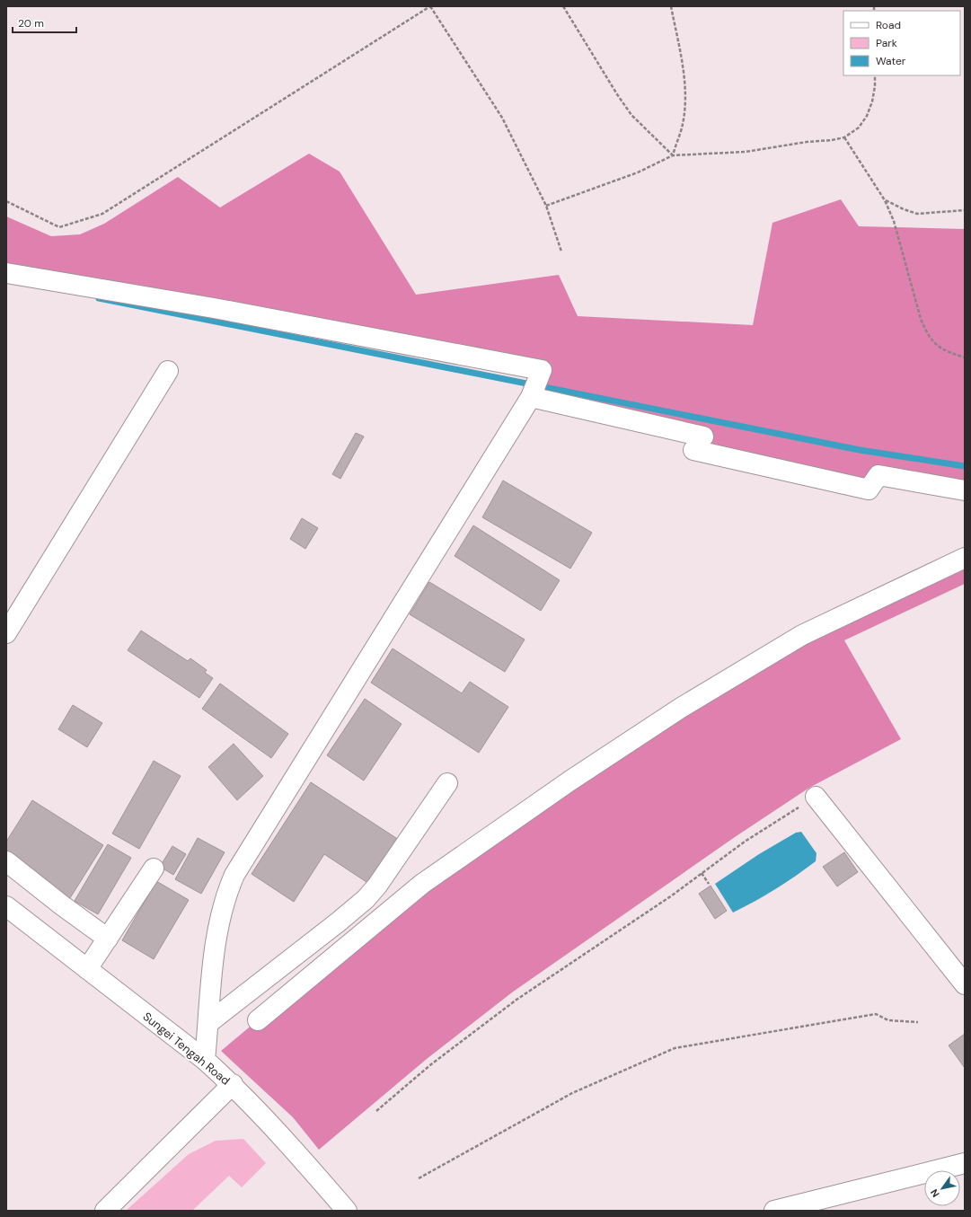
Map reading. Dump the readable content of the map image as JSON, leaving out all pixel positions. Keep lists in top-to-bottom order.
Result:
{
  "streets": {
    "street": ["Sungei Tengah Road"]
  },
  "legend": ["Road", "Park", "Water"],
  "scale_bar": "20 m",
  "north": "bottom left"
}
